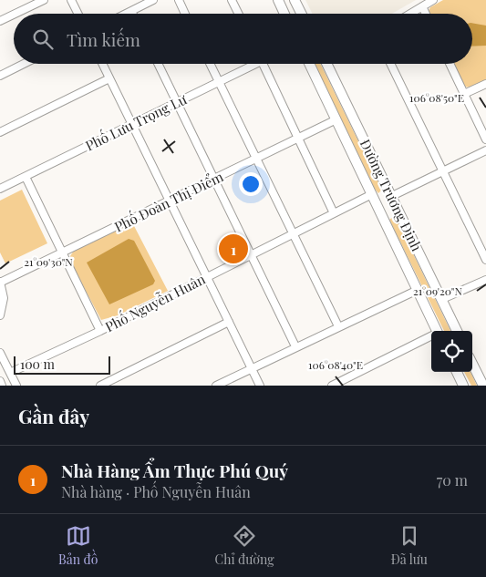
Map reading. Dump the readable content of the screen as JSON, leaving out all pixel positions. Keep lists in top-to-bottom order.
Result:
{
  "streets": {
    "main road": ["Đường Trương Định"],
    "street": ["Phố Lưu Trọng Lư", "Phố Đoàn Thị Điểm", "Phố Nguyễn Huân"]
  },
  "crossings": [
    ["Đường Trương Định", "Phố Đoàn Thị Điểm"],
    ["Đường Trương Định", "Phố Nguyễn Huân"]
  ],
  "scale_bar": "100 m",
  "page": {
    "search": "Tìm kiếm",
    "pins": "1",
    "scale": "100 m",
    "heading": "Gần đây",
    "list": [
      {
        "mark": "1",
        "name": "Nhà Hàng Ẩm Thực Phú Quý",
        "note": "Nhà hàng · Phố Nguyễn Huân",
        "value": "70 m"
      }
    ],
    "nav": ["Bản đồ", "Chỉ đường", "Đã lưu"]
  },
  "coordinates": [
    "106°08'50\"E",
    "21°09'30\"N",
    "21°09'20\"N",
    "106°08'40\"E"
  ]
}
